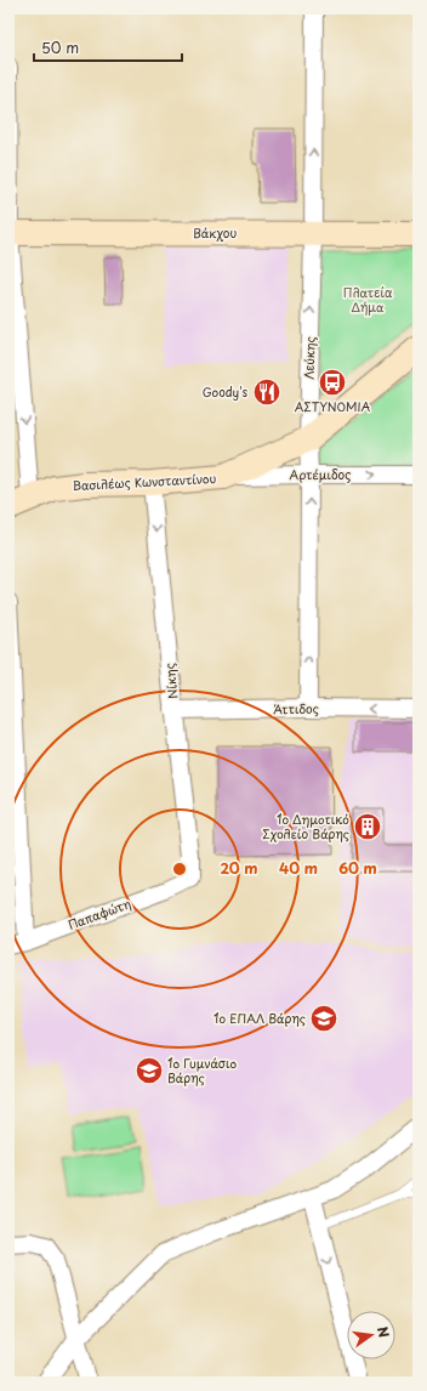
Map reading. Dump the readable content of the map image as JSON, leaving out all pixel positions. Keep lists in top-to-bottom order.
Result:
{
  "streets": {
    "main road": ["Βάκχου", "Βασιλέως Κωνσταντίνου"],
    "street": [
      "Λεύκης",
      "Αρτέμιδος",
      "Νίκης",
      "Άττιδος",
      "Παπαφώτη"
    ]
  },
  "crossings": [
    ["Βάκχου", "Λεύκης"],
    ["Λεύκης", "Αρτέμιδος"],
    ["Λεύκης", "Βασιλέως Κωνσταντίνου"],
    ["Λεύκης", "Άττιδος"],
    ["Αρτέμιδος", "Βασιλέως Κωνσταντίνου"],
    ["Βασιλέως Κωνσταντίνου", "Νίκης"],
    ["Νίκης", "Άττιδος"],
    ["Νίκης", "Παπαφώτη"]
  ],
  "one_way": [
    "Λεύκης",
    "Αρτέμιδος",
    "Νίκης",
    "Άττιδος"
  ],
  "parks": ["Πλατεία Δήμα"],
  "places": {
    "bus stop": ["ΑΣΤΥΝΟΜΙΑ"],
    "restaurant": ["Goody's"],
    "building": ["1ο Δημοτικό Σχολείο Βάρης"],
    "school or university": ["1ο ΕΠΑΛ Βάρης", "1ο Γυμνάσιο Βάρης"]
  },
  "scale_bar": "50 m",
  "north": "right",
  "rings": ["20 m", "40 m", "60 m"]
}
